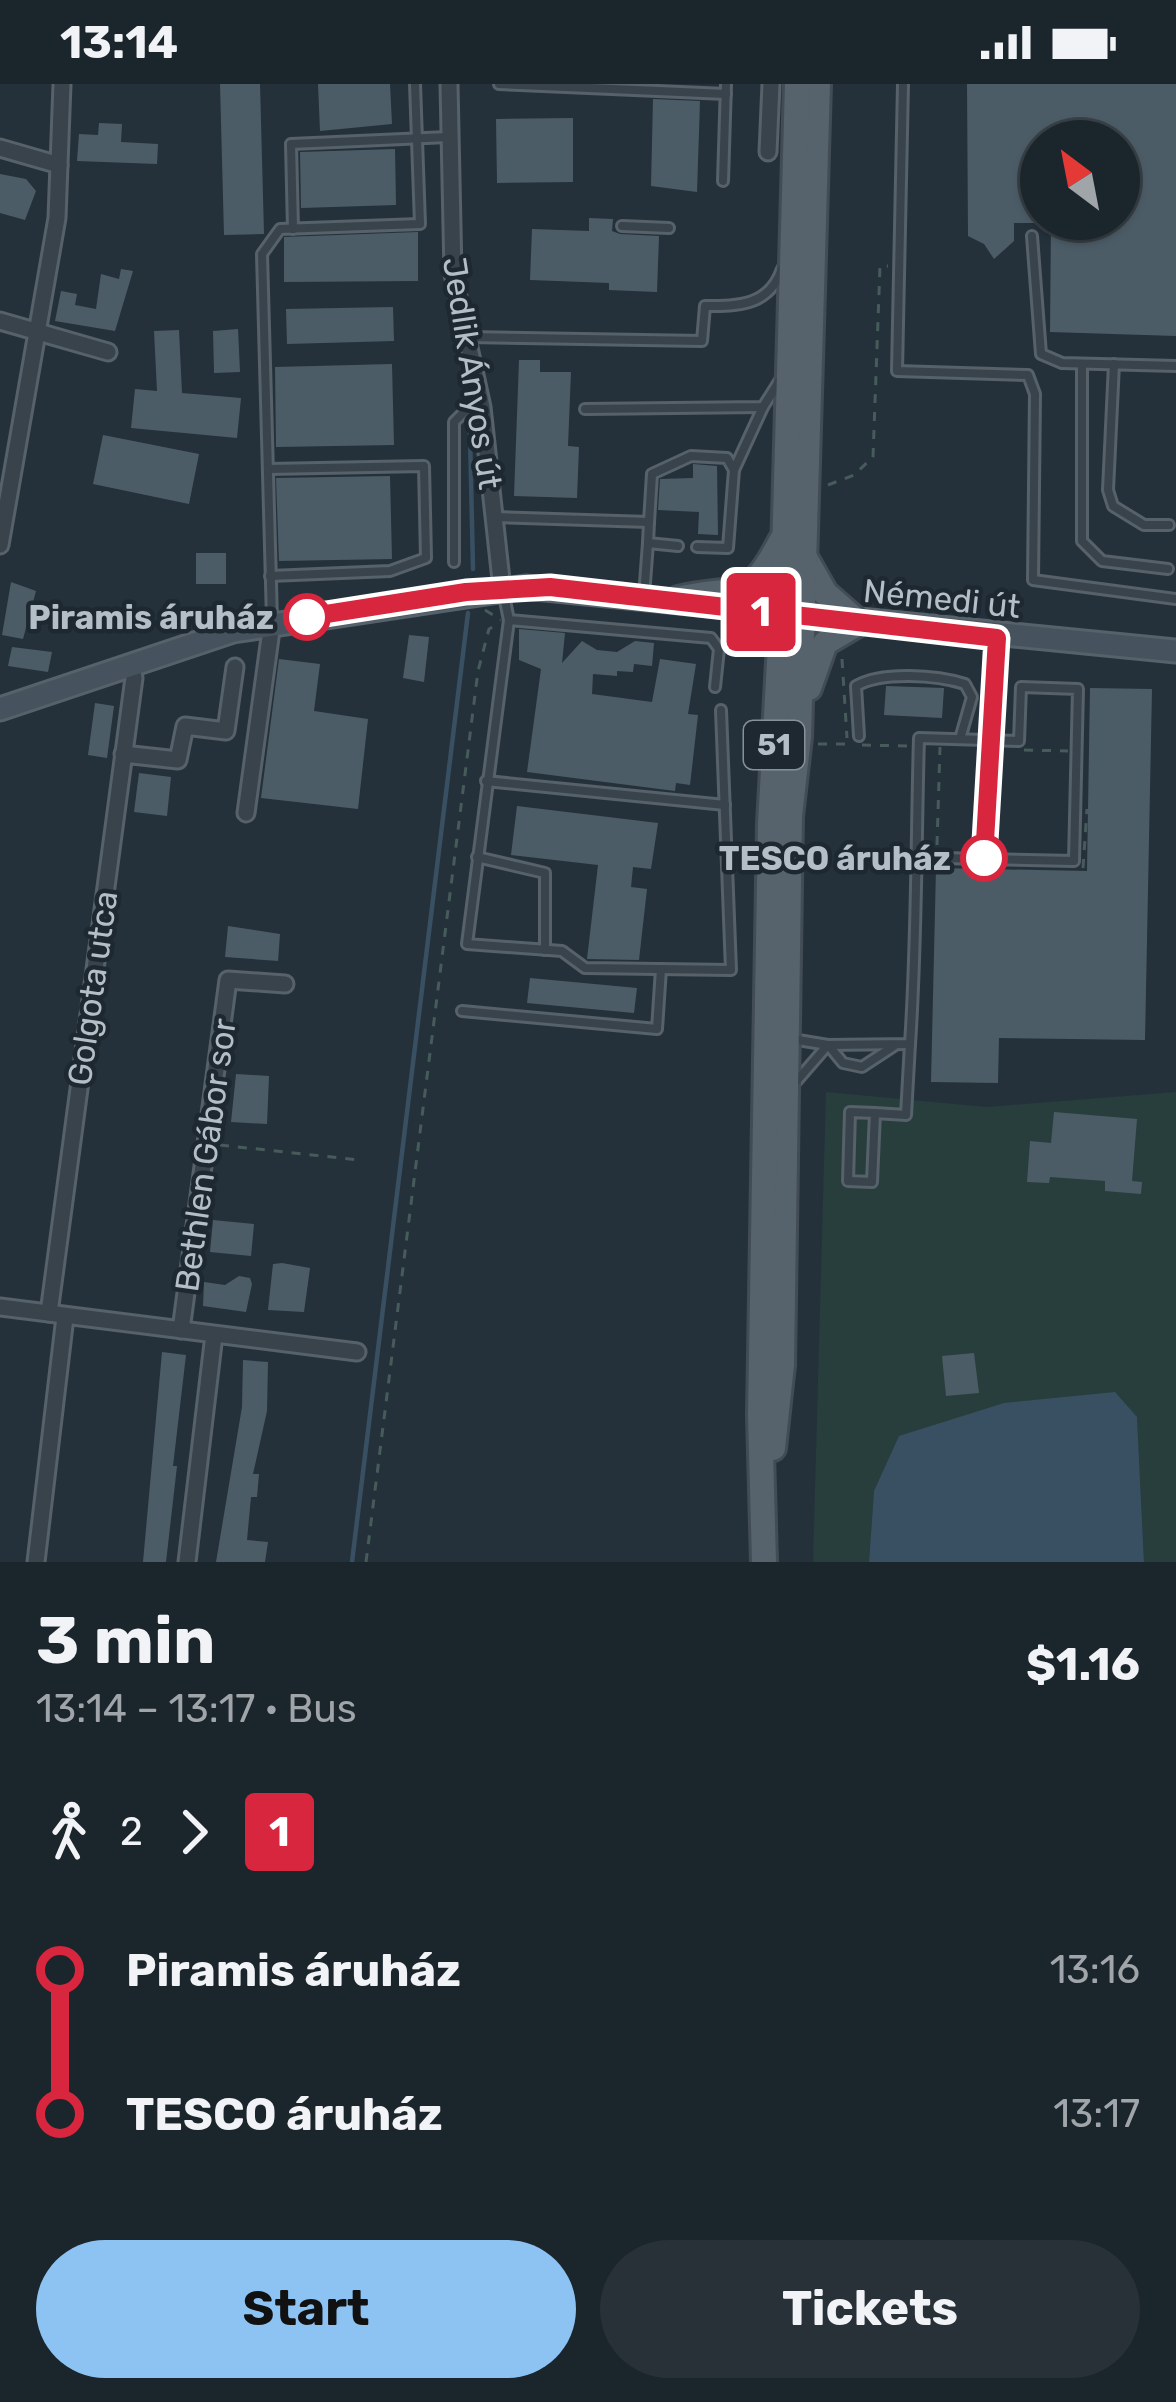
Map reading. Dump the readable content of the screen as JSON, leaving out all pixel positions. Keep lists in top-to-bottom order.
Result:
{
  "streets": {
    "main road": ["Némedi út", "51"],
    "street": ["Jedlik Ányos út", "Golgota utca", "Bethlen Gábor sor"]
  },
  "crossings": [
    ["Jedlik Ányos út", "Némedi út"],
    ["Némedi út", "51"],
    ["Némedi út", "Golgota utca"]
  ],
  "places": ["Piramis áruház", "TESCO áruház"],
  "lines": ["bus line 1"],
  "north": "top left",
  "page": {
    "status": "13:14",
    "on_map": "1",
    "heading": ["3 min", "13:14 – 13:17 · Bus", "$1.16"],
    "legs": ["2", "1"],
    "list": [
      {
        "name": "Piramis áruház",
        "value": "13:16"
      },
      {
        "name": "TESCO áruház",
        "value": "13:17"
      }
    ],
    "buttons": ["Start", "Tickets"]
  }
}
